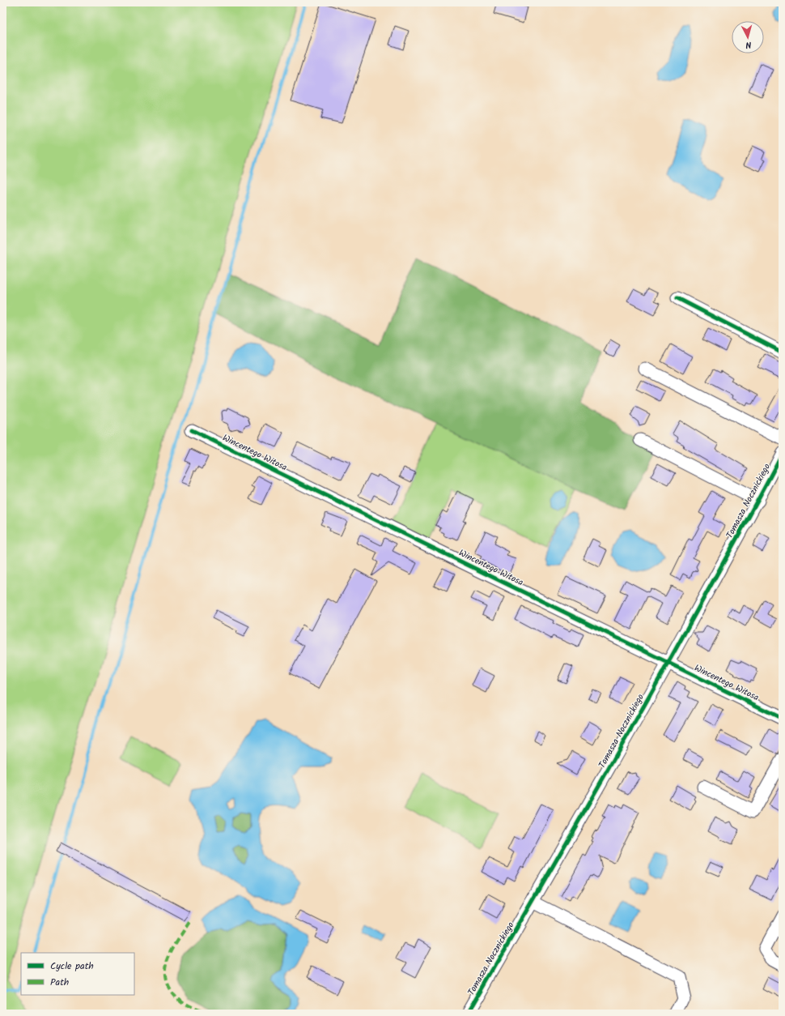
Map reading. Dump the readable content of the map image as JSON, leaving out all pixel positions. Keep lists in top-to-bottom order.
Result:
{
  "streets": {
    "street": ["Wincentego Witosa", "Tomasza Nocznickiego"]
  },
  "crossings": [
    ["Wincentego Witosa", "Tomasza Nocznickiego"]
  ],
  "legend": ["Cycle path", "Path"],
  "north": "bottom"
}
